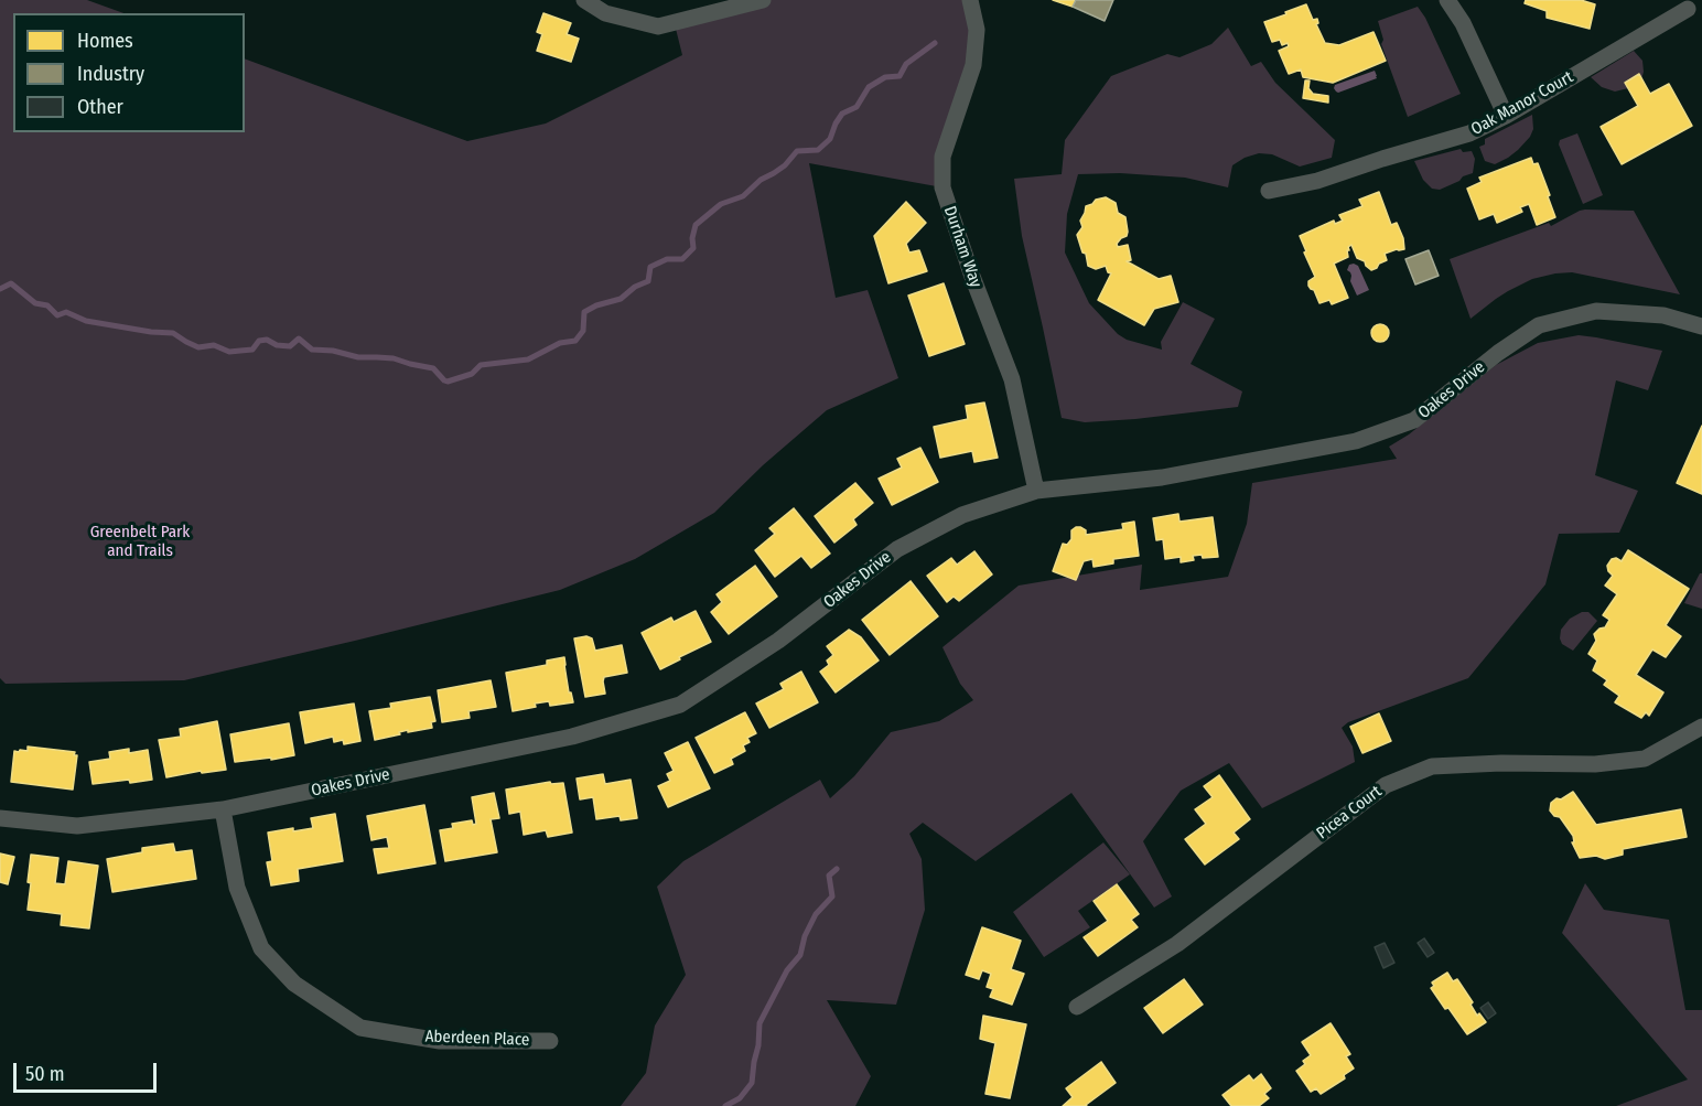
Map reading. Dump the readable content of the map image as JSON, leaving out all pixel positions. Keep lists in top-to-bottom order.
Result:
{
  "streets": {
    "street": [
      "Oak Manor Court",
      "Durham Way",
      "Oakes Drive",
      "Picea Court",
      "Aberdeen Place"
    ]
  },
  "crossings": [
    ["Durham Way", "Oakes Drive"],
    ["Oakes Drive", "Aberdeen Place"]
  ],
  "parks": ["Greenbelt Park and Trails"],
  "legend": ["Homes", "Industry", "Other"],
  "scale_bar": "50 m"
}
